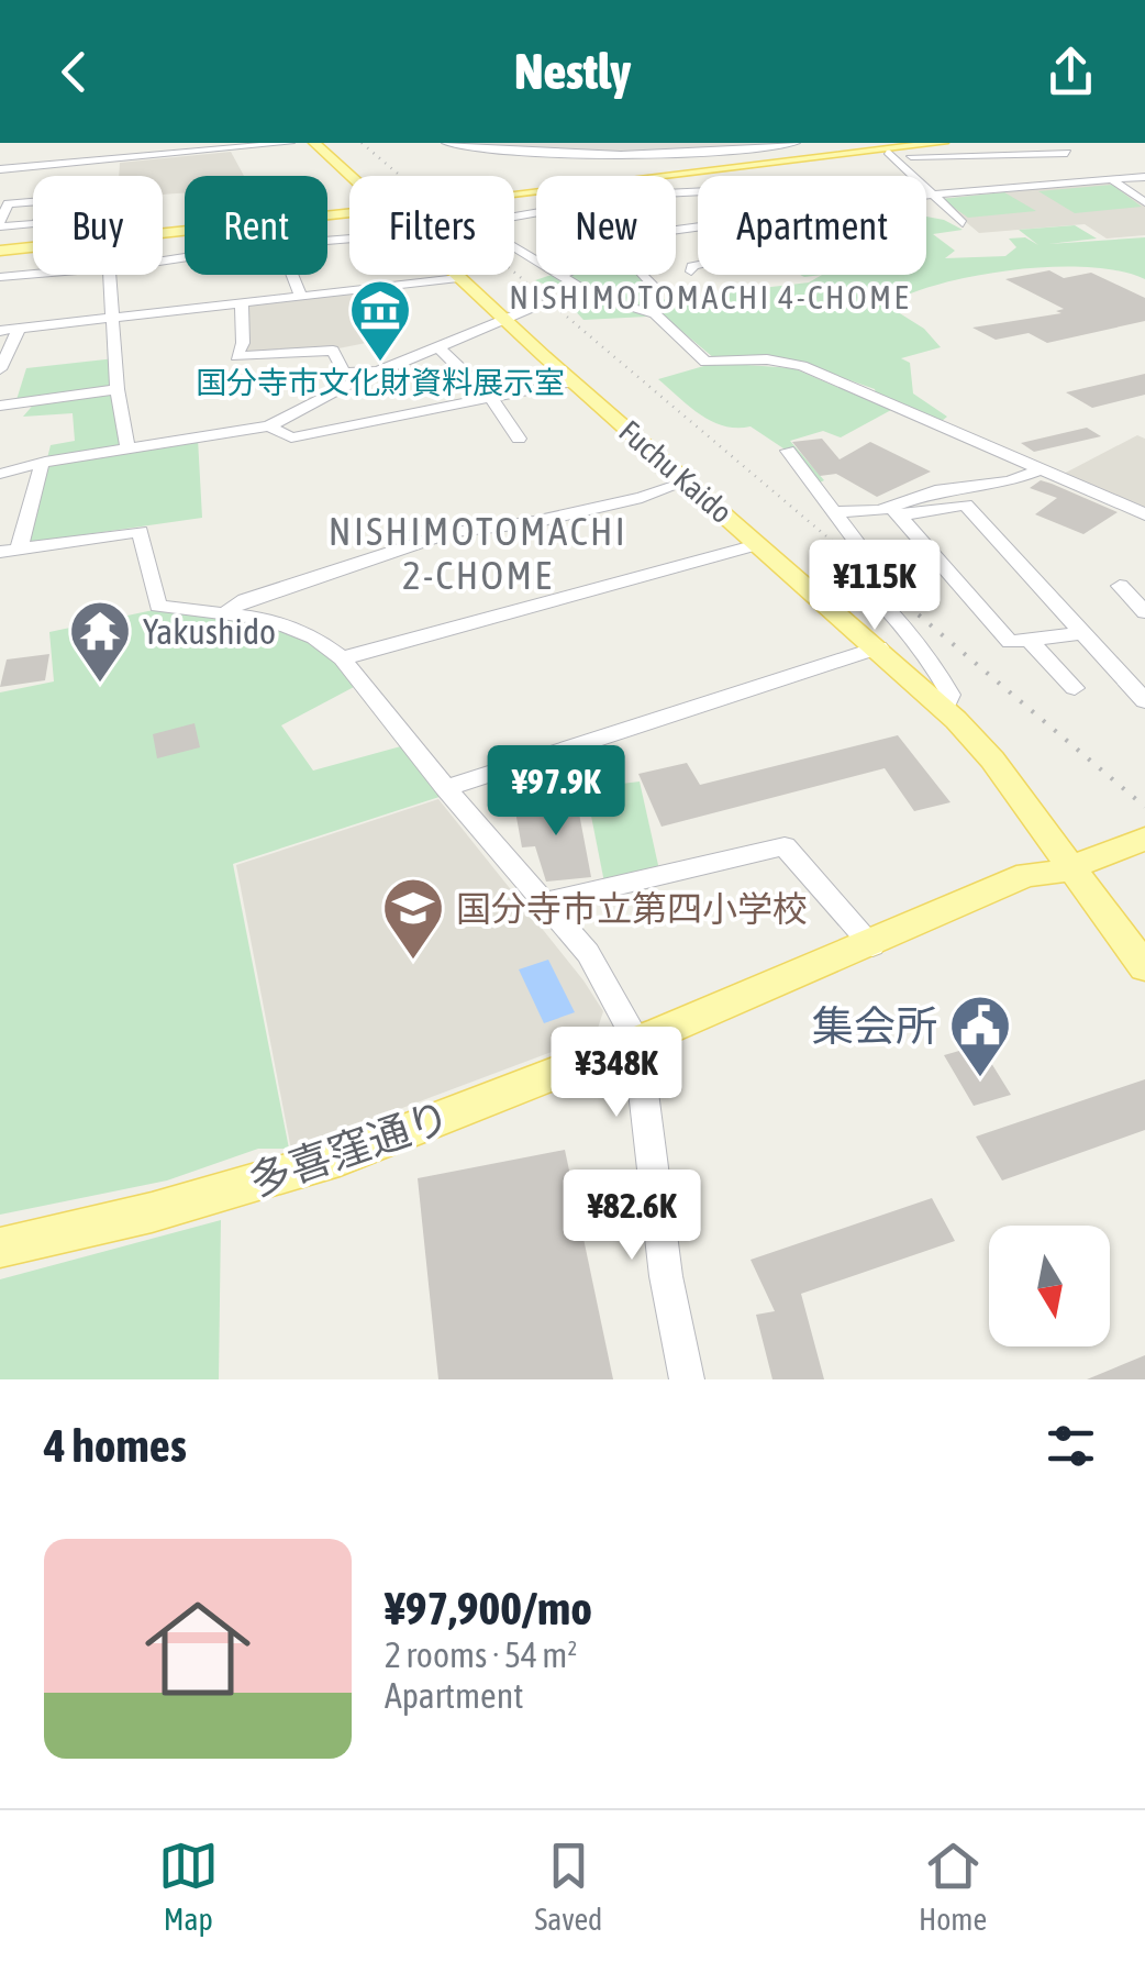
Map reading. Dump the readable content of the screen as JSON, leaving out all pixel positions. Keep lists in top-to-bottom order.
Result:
{
  "streets": {
    "main road": ["Fuchu Kaido", "多喜窪通り"]
  },
  "crossings": [
    ["Fuchu Kaido", "多喜窪通り"]
  ],
  "districts": ["NISHIMOTOMACHI 4-CHOME", "NISHIMOTOMACHI 2-CHOME"],
  "places": {
    "museum": ["国分寺市文化財資料展示室"],
    "temple": ["Yakushido"],
    "school or university": ["国分寺市立第四小学校"],
    "public building": ["集会所"]
  },
  "north": "bottom",
  "page": {
    "header": "Nestly",
    "chip": [
      "Buy",
      "Rent",
      "Filters",
      "New",
      "Apartment"
    ],
    "price": [
      "¥115K",
      "¥97.9K",
      "¥348K",
      "¥82.6K"
    ],
    "heading": "4 homes",
    "list": [
      {
        "name": "¥97,900/mo",
        "note": "2 rooms · 54 m² · Apartment"
      }
    ],
    "tabs": ["Map", "Saved", "Home"]
  }
}
